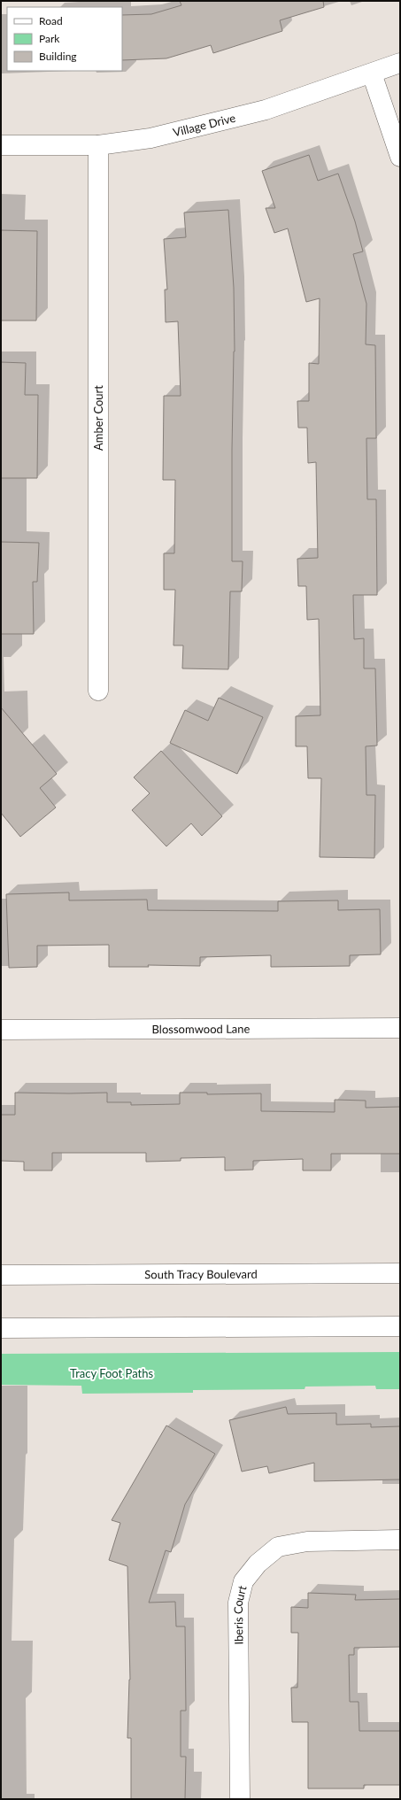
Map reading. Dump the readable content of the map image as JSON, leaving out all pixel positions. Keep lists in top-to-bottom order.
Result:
{
  "streets": {
    "street": [
      "Village Drive",
      "Amber Court",
      "Blossomwood Lane",
      "South Tracy Boulevard",
      "Iberis Court"
    ]
  },
  "crossings": [
    ["Village Drive", "Amber Court"]
  ],
  "parks": ["Tracy Foot Paths"],
  "legend": ["Road", "Park", "Building"]
}
